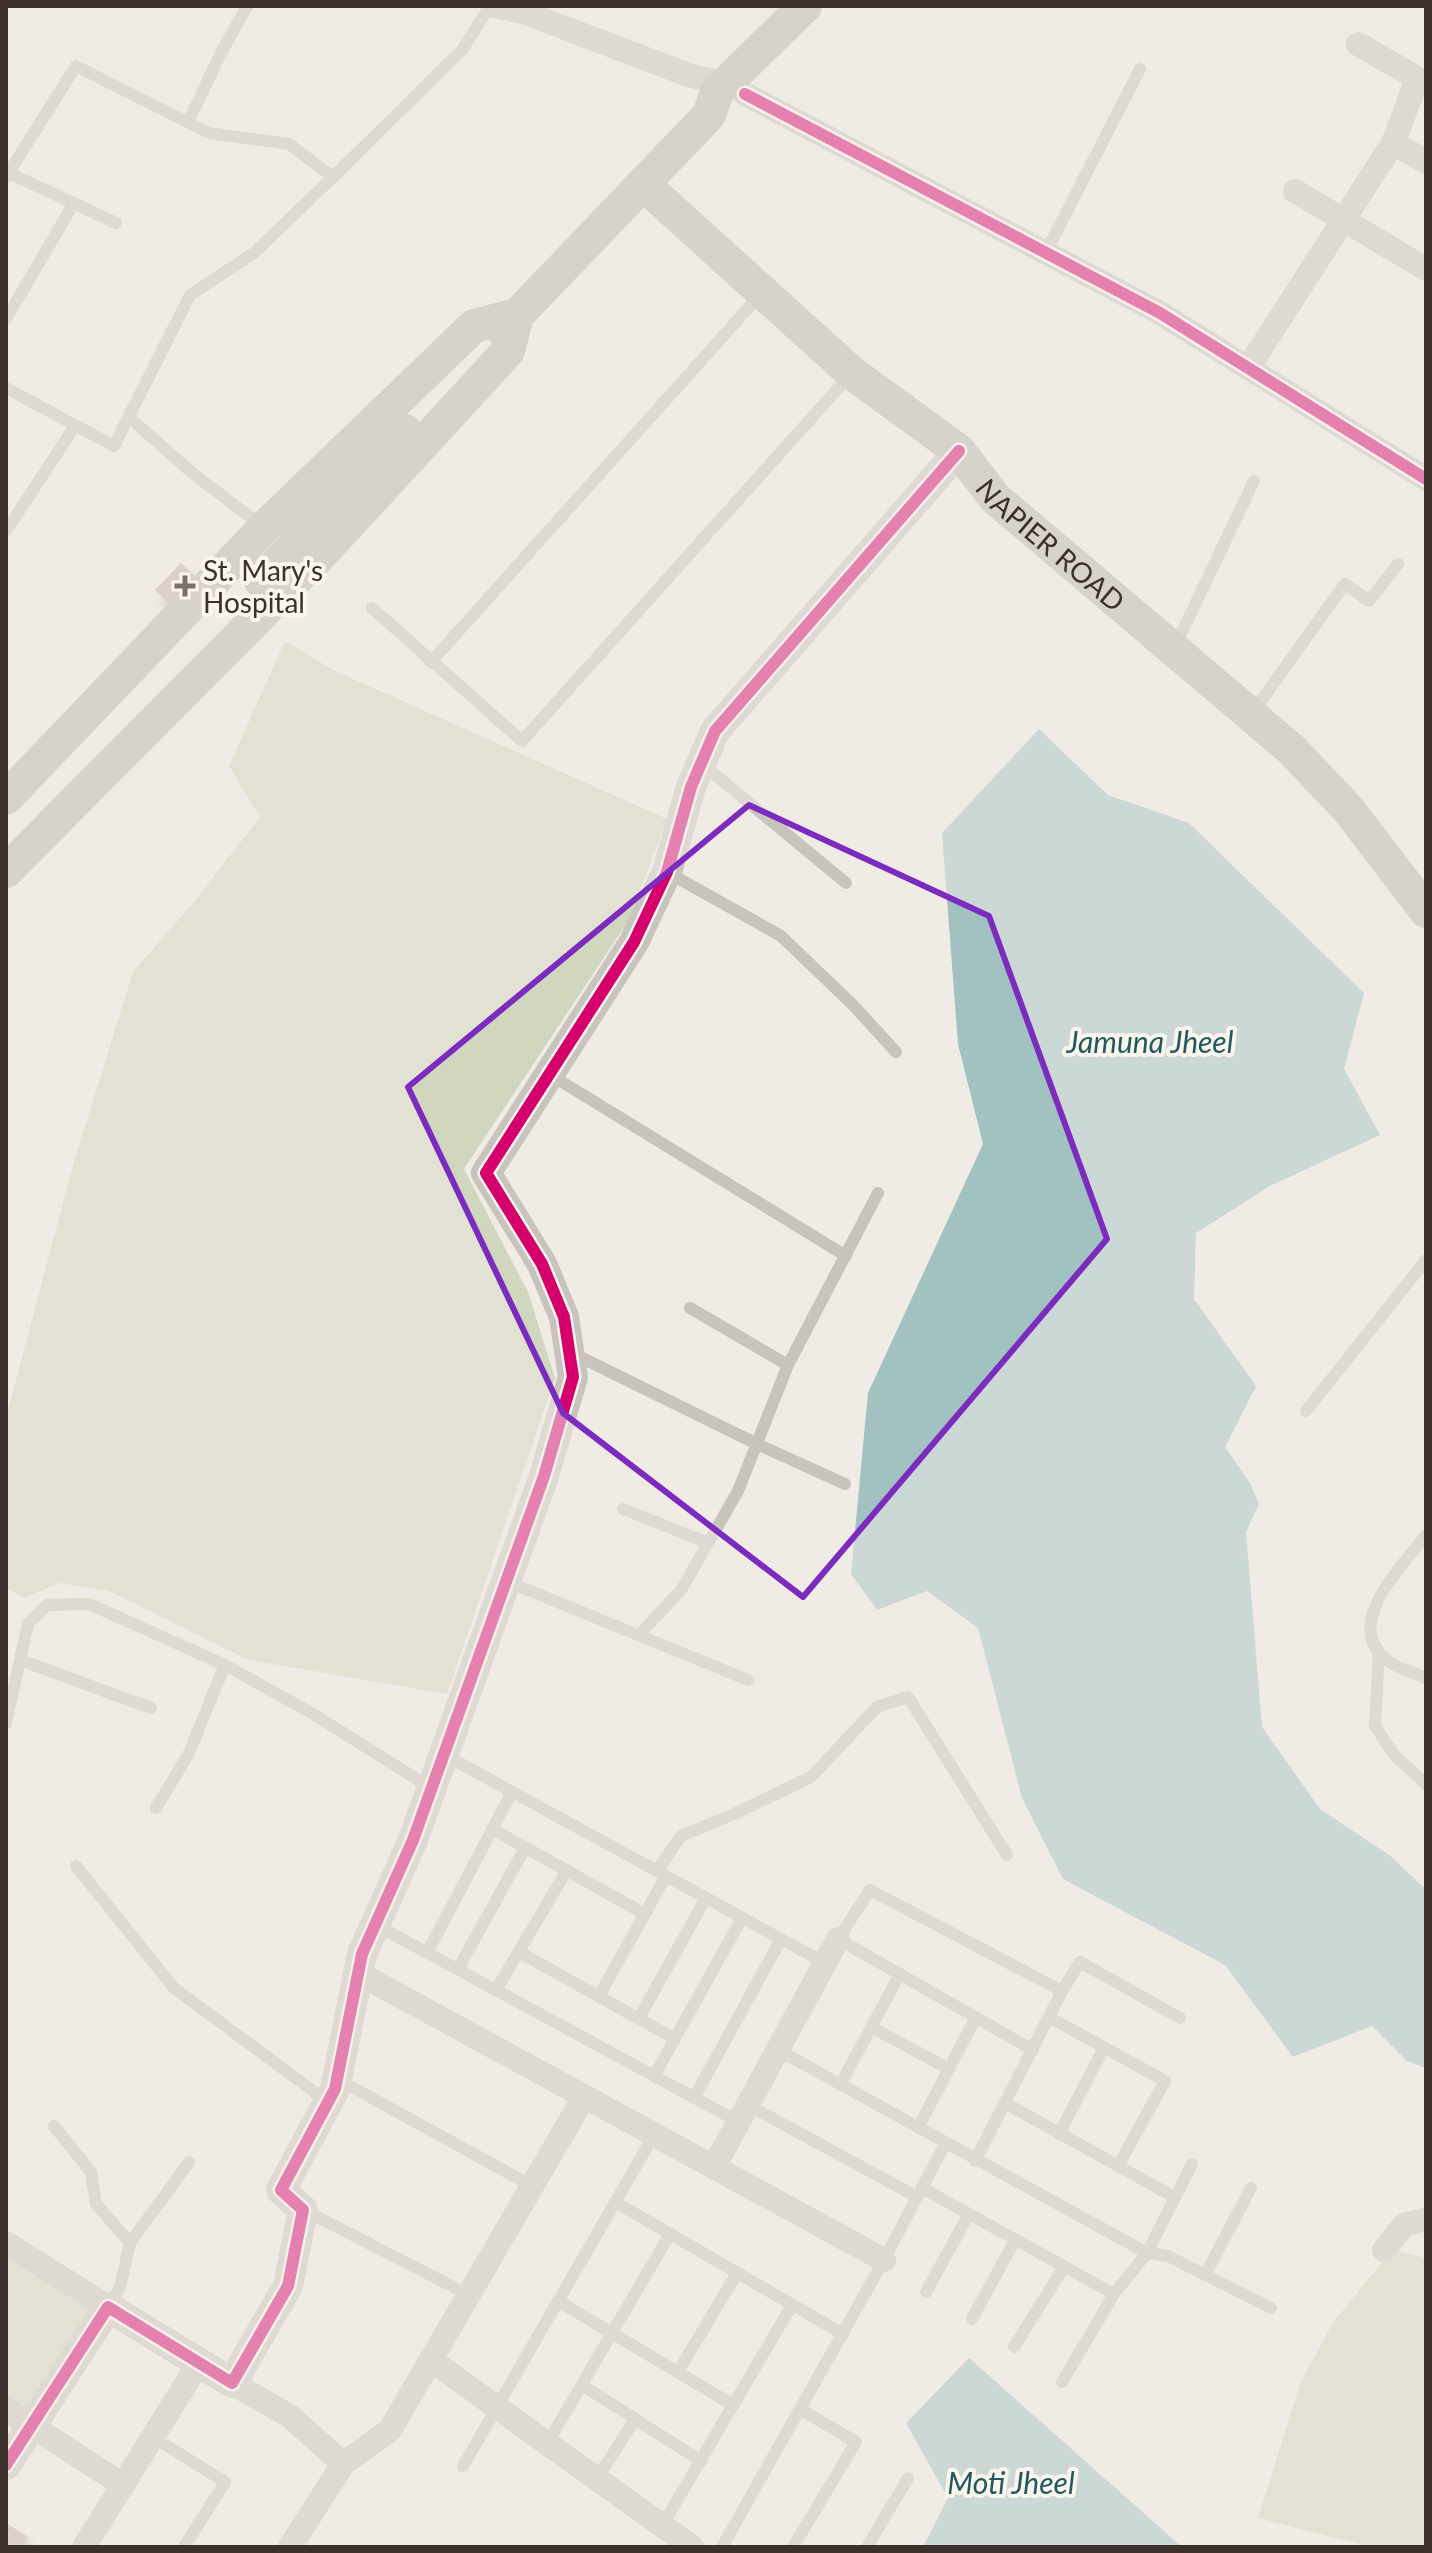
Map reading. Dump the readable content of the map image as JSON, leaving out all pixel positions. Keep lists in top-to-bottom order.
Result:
{
  "streets": {
    "main road": ["NAPIER ROAD"]
  },
  "water": ["Jamuna Jheel", "Moti Jheel"],
  "places": {
    "health": ["St. Mary's Hospital"]
  }
}
